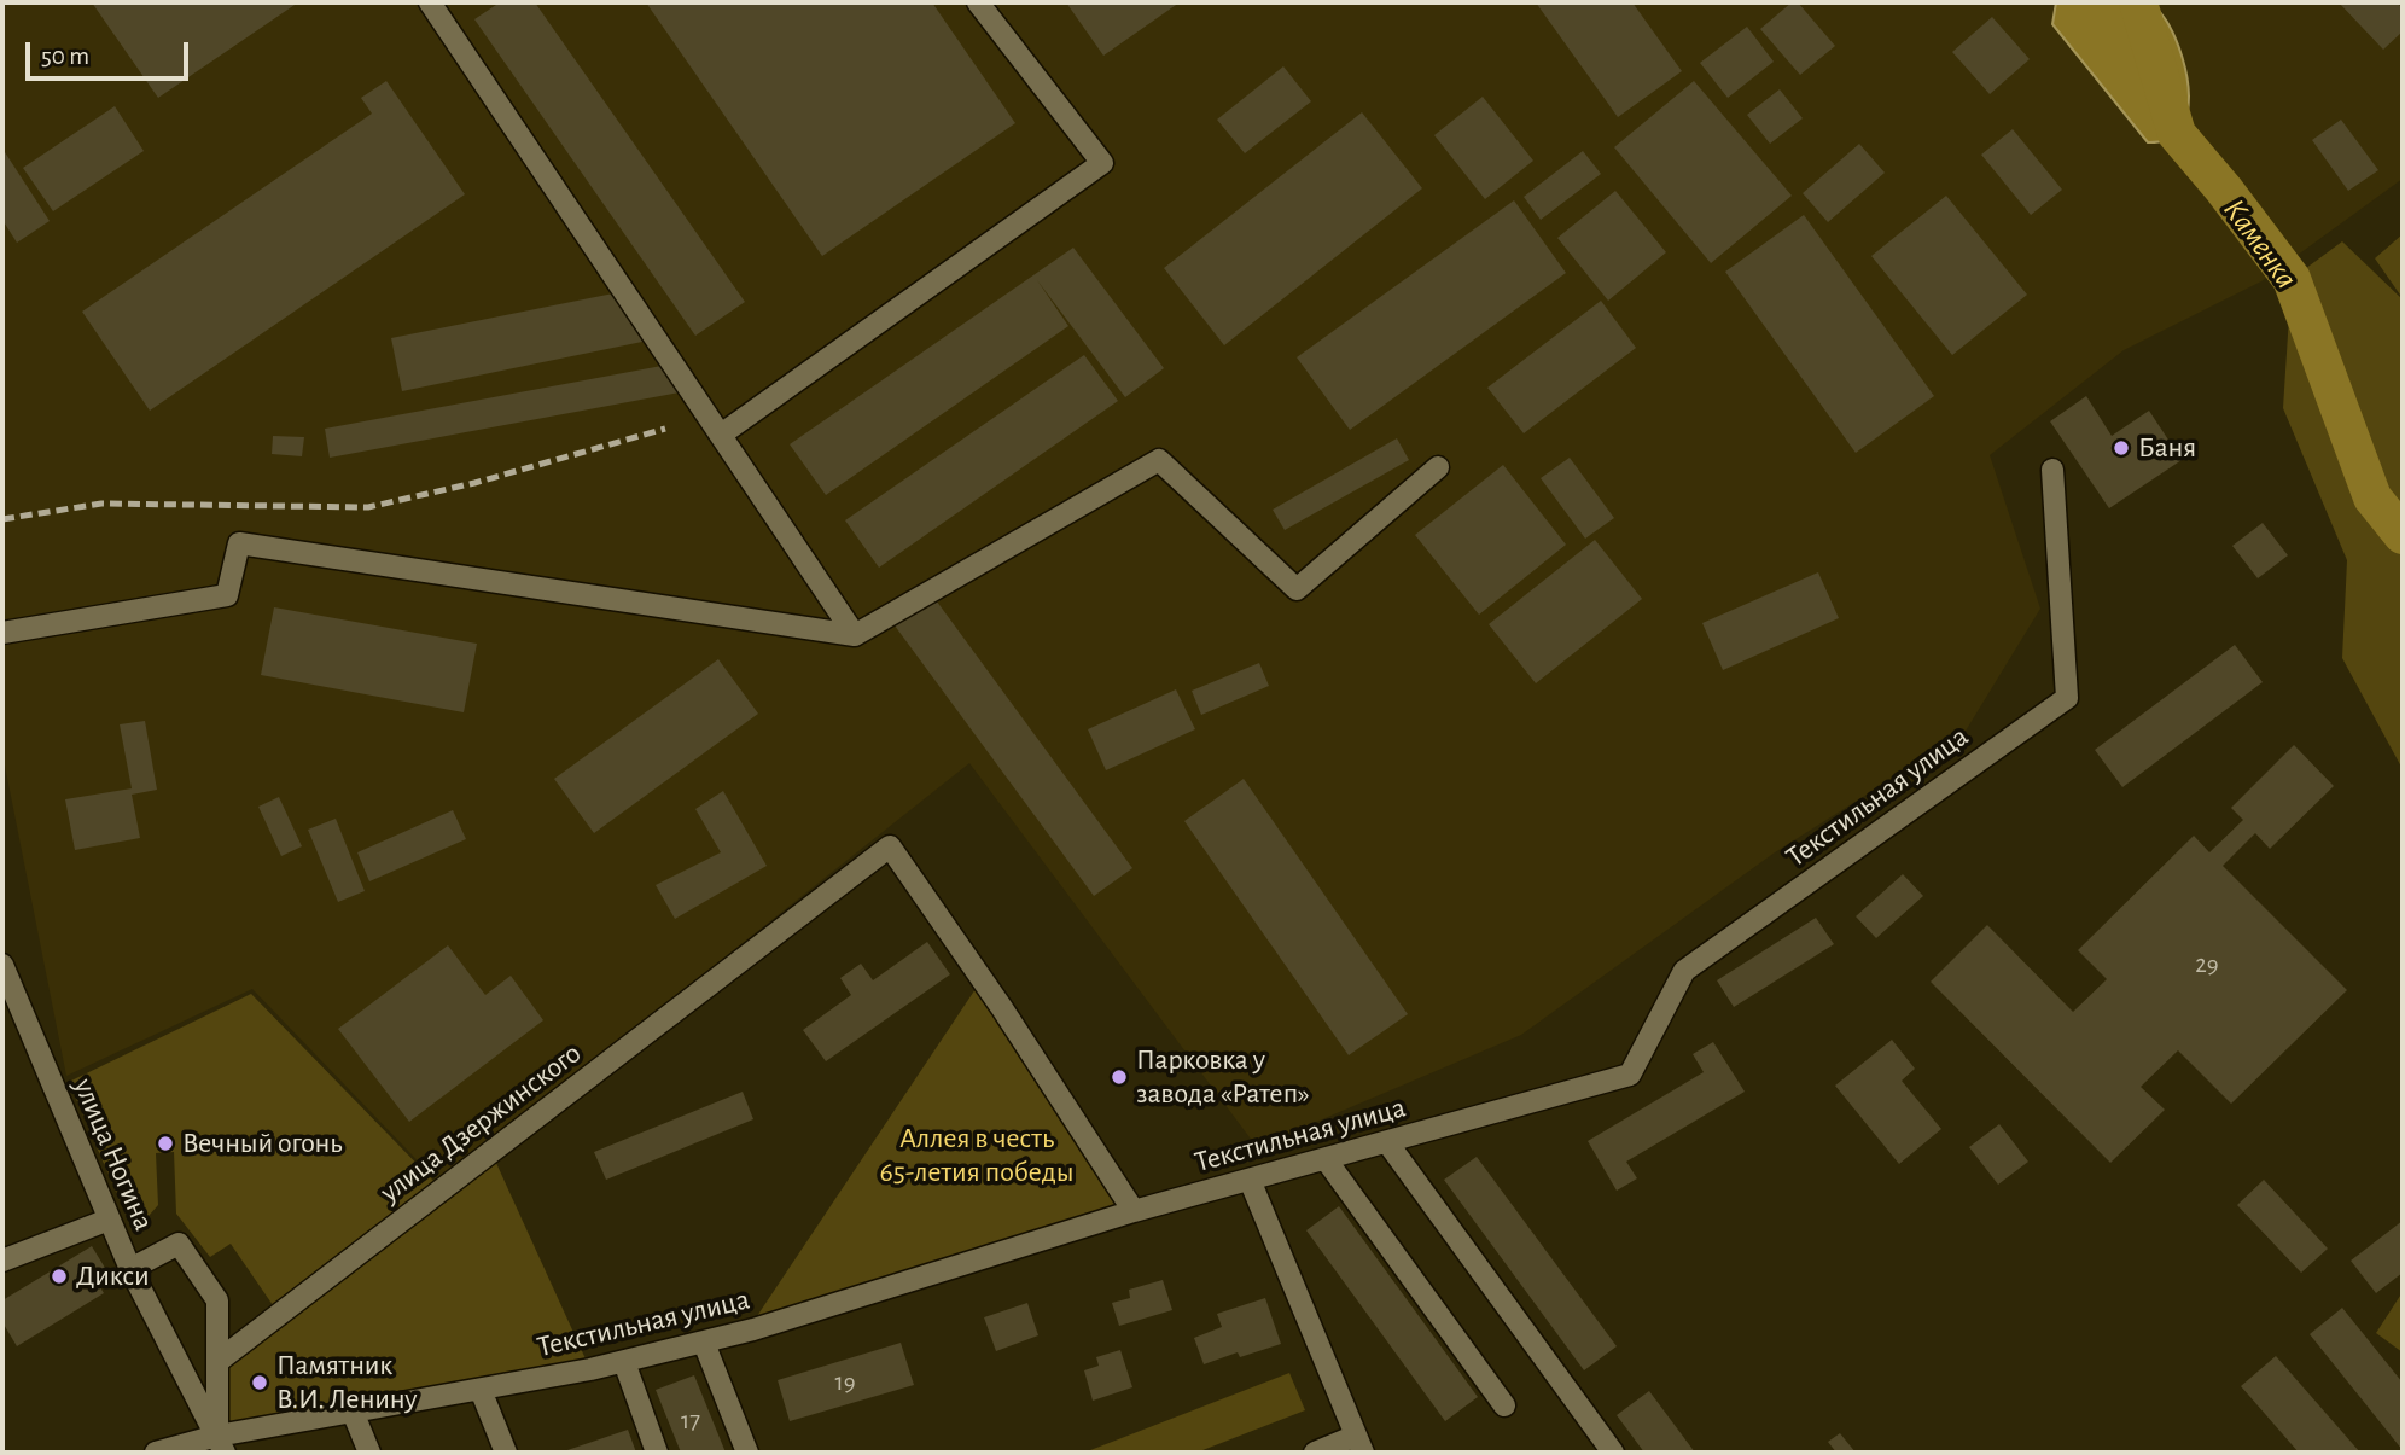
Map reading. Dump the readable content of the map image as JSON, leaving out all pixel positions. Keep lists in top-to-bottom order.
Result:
{
  "streets": {
    "street": ["Текстильная улица", "улица Дзержинского", "улица Ногина"]
  },
  "crossings": [
    ["Текстильная улица", "улица Дзержинского"],
    ["Текстильная улица", "улица Ногина"]
  ],
  "water": ["Каменка"],
  "parks": ["Аллея в честь 65-летия победы"],
  "places": [
    "Баня",
    "Парковка у завода «Ратеп»",
    "Вечный огонь",
    "Дикси",
    "Памятник В.И. Ленину"
  ],
  "house_numbers": ["29", "19", "17"],
  "scale_bar": "50 m"
}
